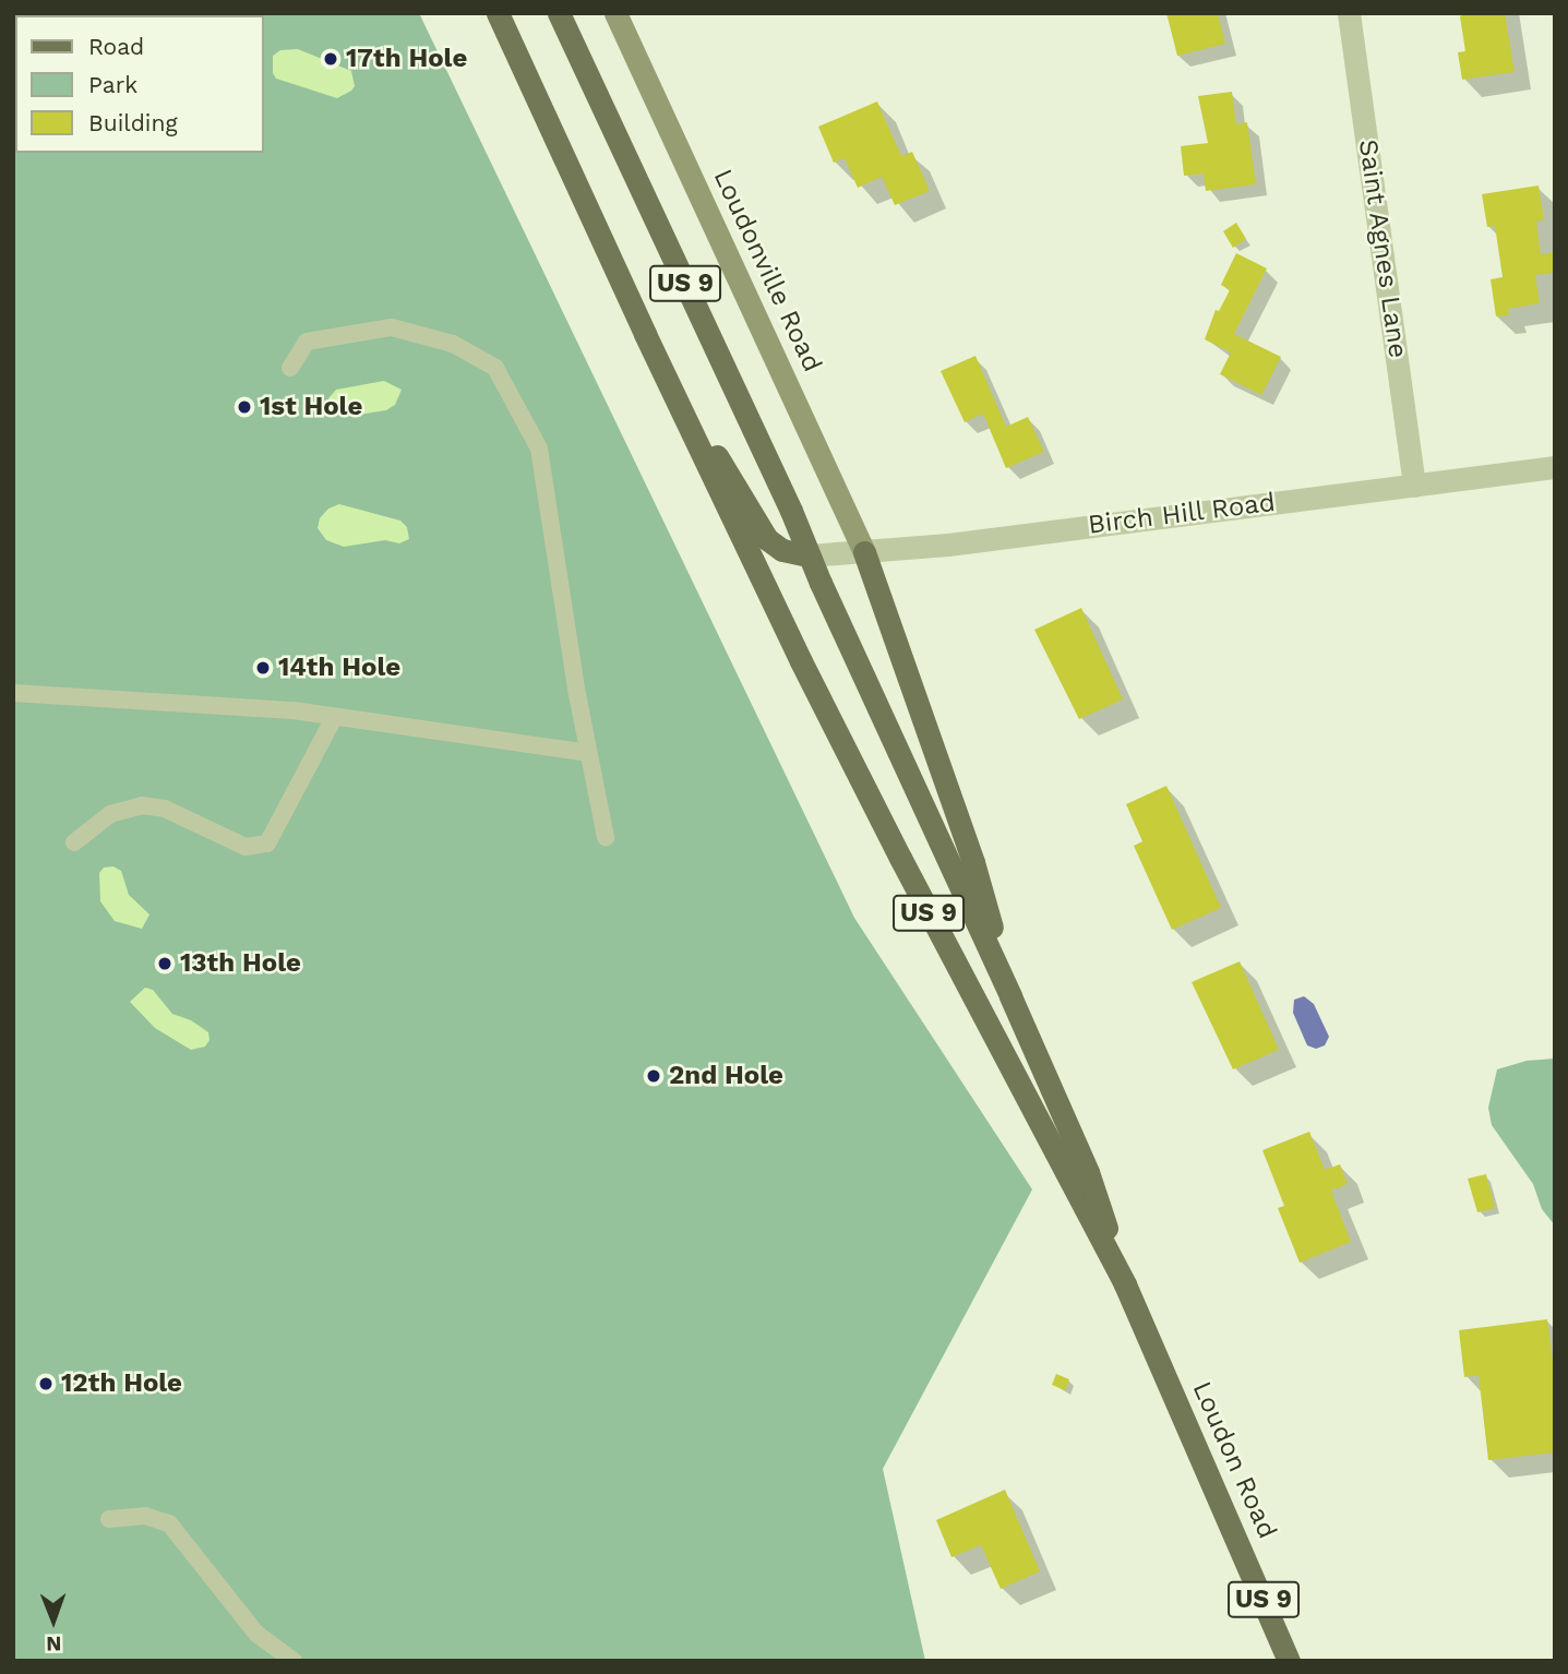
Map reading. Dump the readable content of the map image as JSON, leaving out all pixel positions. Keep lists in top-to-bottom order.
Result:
{
  "streets": {
    "main road": ["Loudonville Road", "US 9", "Loudon Road"],
    "street": ["Saint Agnes Lane", "Birch Hill Road"]
  },
  "crossings": [
    ["Saint Agnes Lane", "Birch Hill Road"],
    ["Loudonville Road", "Birch Hill Road"],
    ["US 9", "Birch Hill Road"],
    ["US 9", "Loudon Road"]
  ],
  "places": [
    "17th Hole",
    "1st Hole",
    "14th Hole",
    "13th Hole",
    "2nd Hole",
    "12th Hole"
  ],
  "legend": ["Road", "Park", "Building"],
  "north": "bottom"
}
